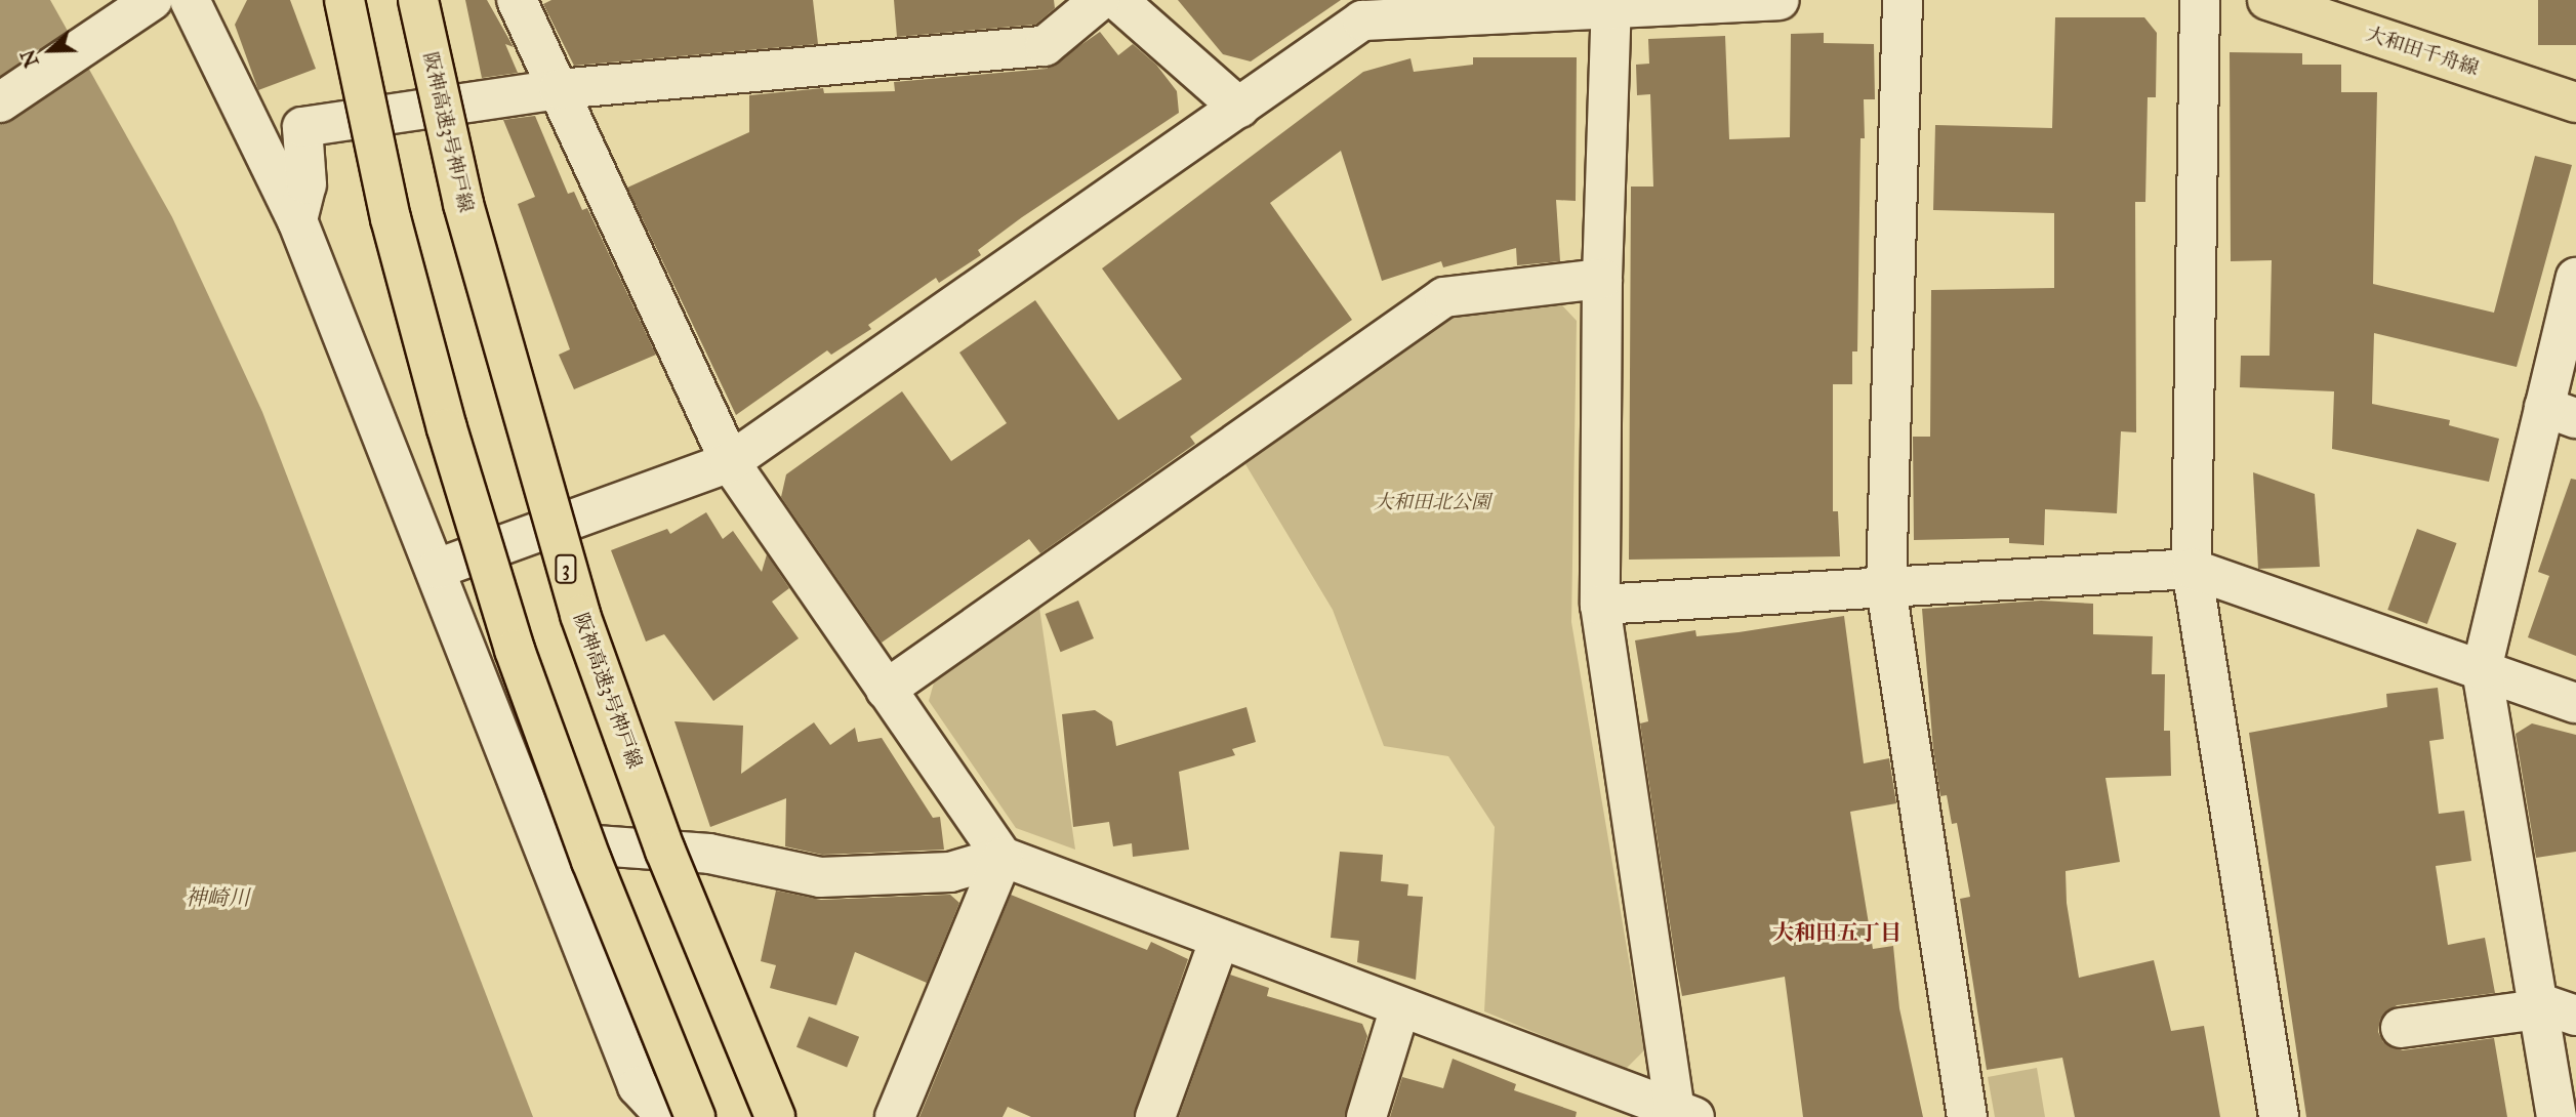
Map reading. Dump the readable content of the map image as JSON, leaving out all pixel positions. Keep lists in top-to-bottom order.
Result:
{
  "streets": {
    "main road": ["大和田千舟線", "阪神高速3号神戸線", "3"]
  },
  "districts": ["大和田五丁目"],
  "water": ["神崎川"],
  "parks": ["大和田北公園"],
  "north": "left"
}
